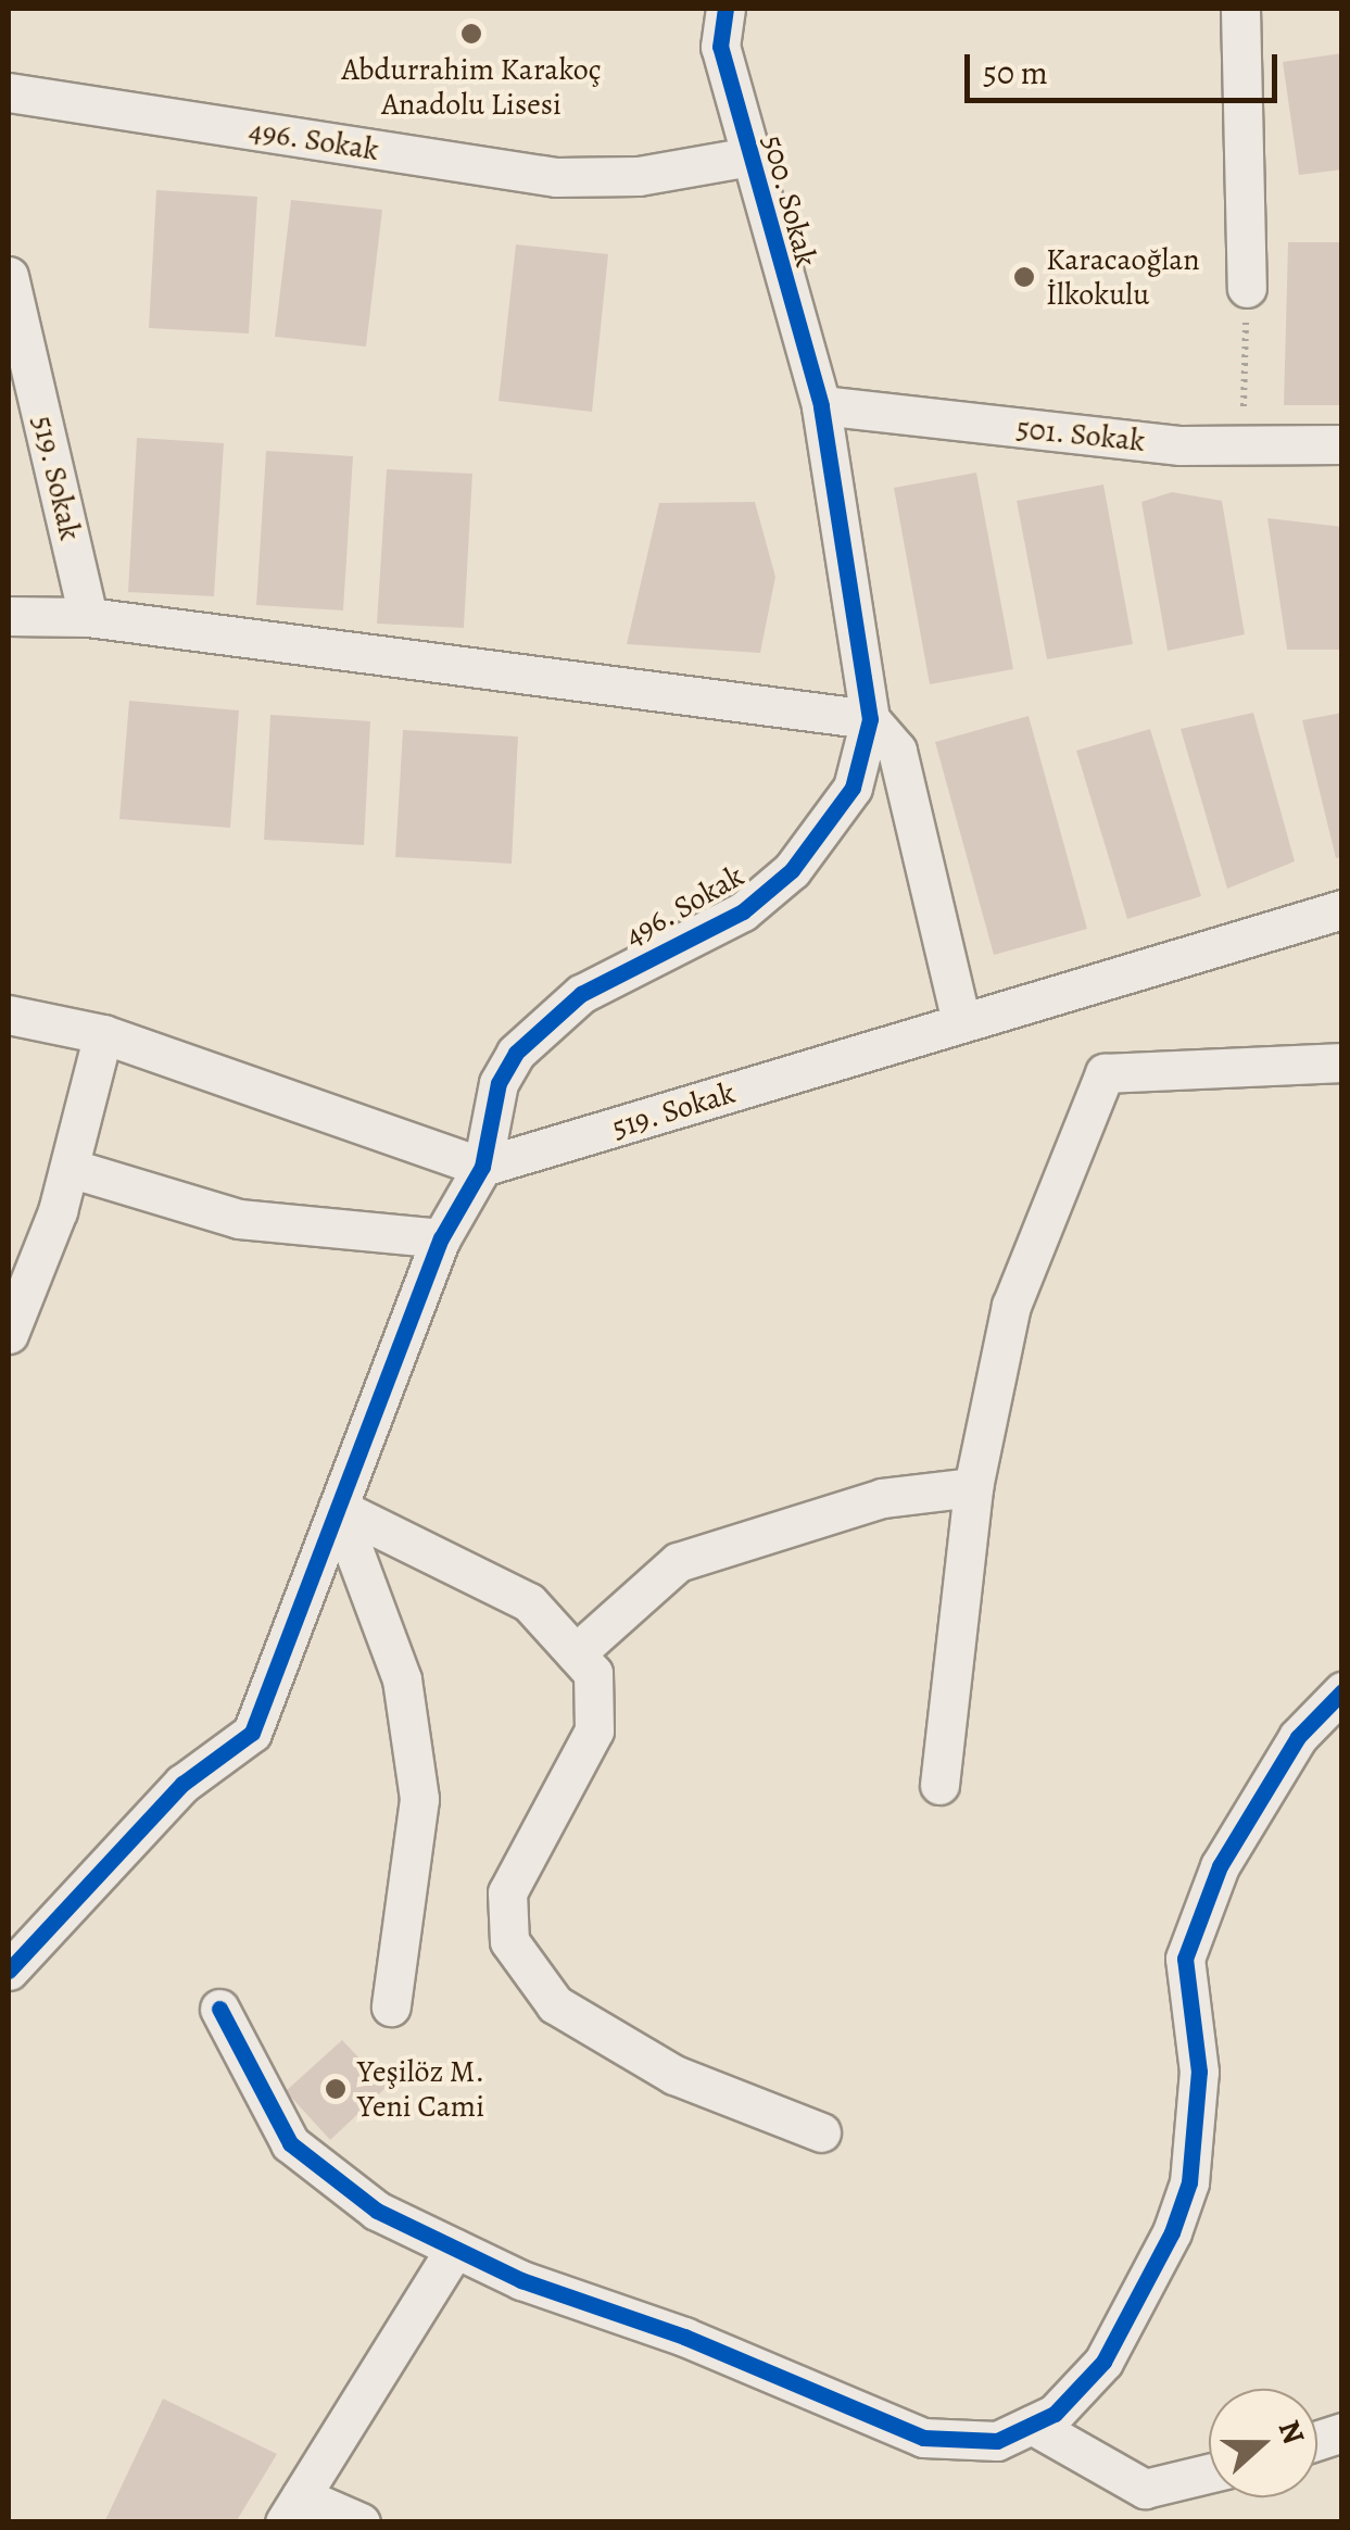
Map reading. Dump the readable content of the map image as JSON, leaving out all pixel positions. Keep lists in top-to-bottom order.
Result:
{
  "streets": {
    "street": [
      "496. Sokak",
      "500. Sokak",
      "501. Sokak",
      "519. Sokak"
    ]
  },
  "crossings": [
    ["496. Sokak", "500. Sokak"],
    ["496. Sokak", "501. Sokak"],
    ["496. Sokak", "519. Sokak"],
    ["500. Sokak", "501. Sokak"]
  ],
  "places": ["Abdurrahim Karakoç Anadolu Lisesi", "Karacaoğlan İlkokulu", "Yeşilöz M. Yeni Cami"],
  "scale_bar": "50 m",
  "north": "right"
}
